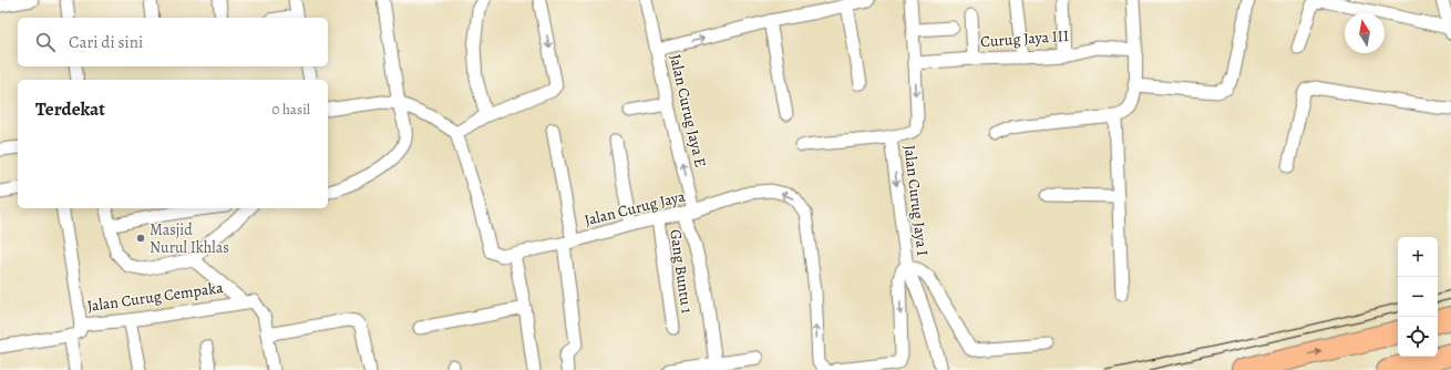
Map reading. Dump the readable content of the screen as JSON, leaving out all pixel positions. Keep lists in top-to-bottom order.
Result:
{
  "streets": {
    "street": [
      "Curug Jaya III",
      "Jalan Curug Jaya E",
      "Jalan Curug Jaya I",
      "Jalan Curug Jaya",
      "Gang Buntu 1",
      "Jalan Curug Cempaka"
    ]
  },
  "crossings": [
    ["Jalan Curug Jaya E", "Jalan Curug Jaya"],
    ["Jalan Curug Jaya", "Gang Buntu 1"]
  ],
  "one_way": ["Jalan Curug Jaya I"],
  "places": ["Masjid Nurul Ikhlas"],
  "north": "top",
  "page": {
    "search": "Cari di sini",
    "heading": ["Terdekat", "0 hasil"],
    "map_buttons": ["+", "−"]
  }
}
